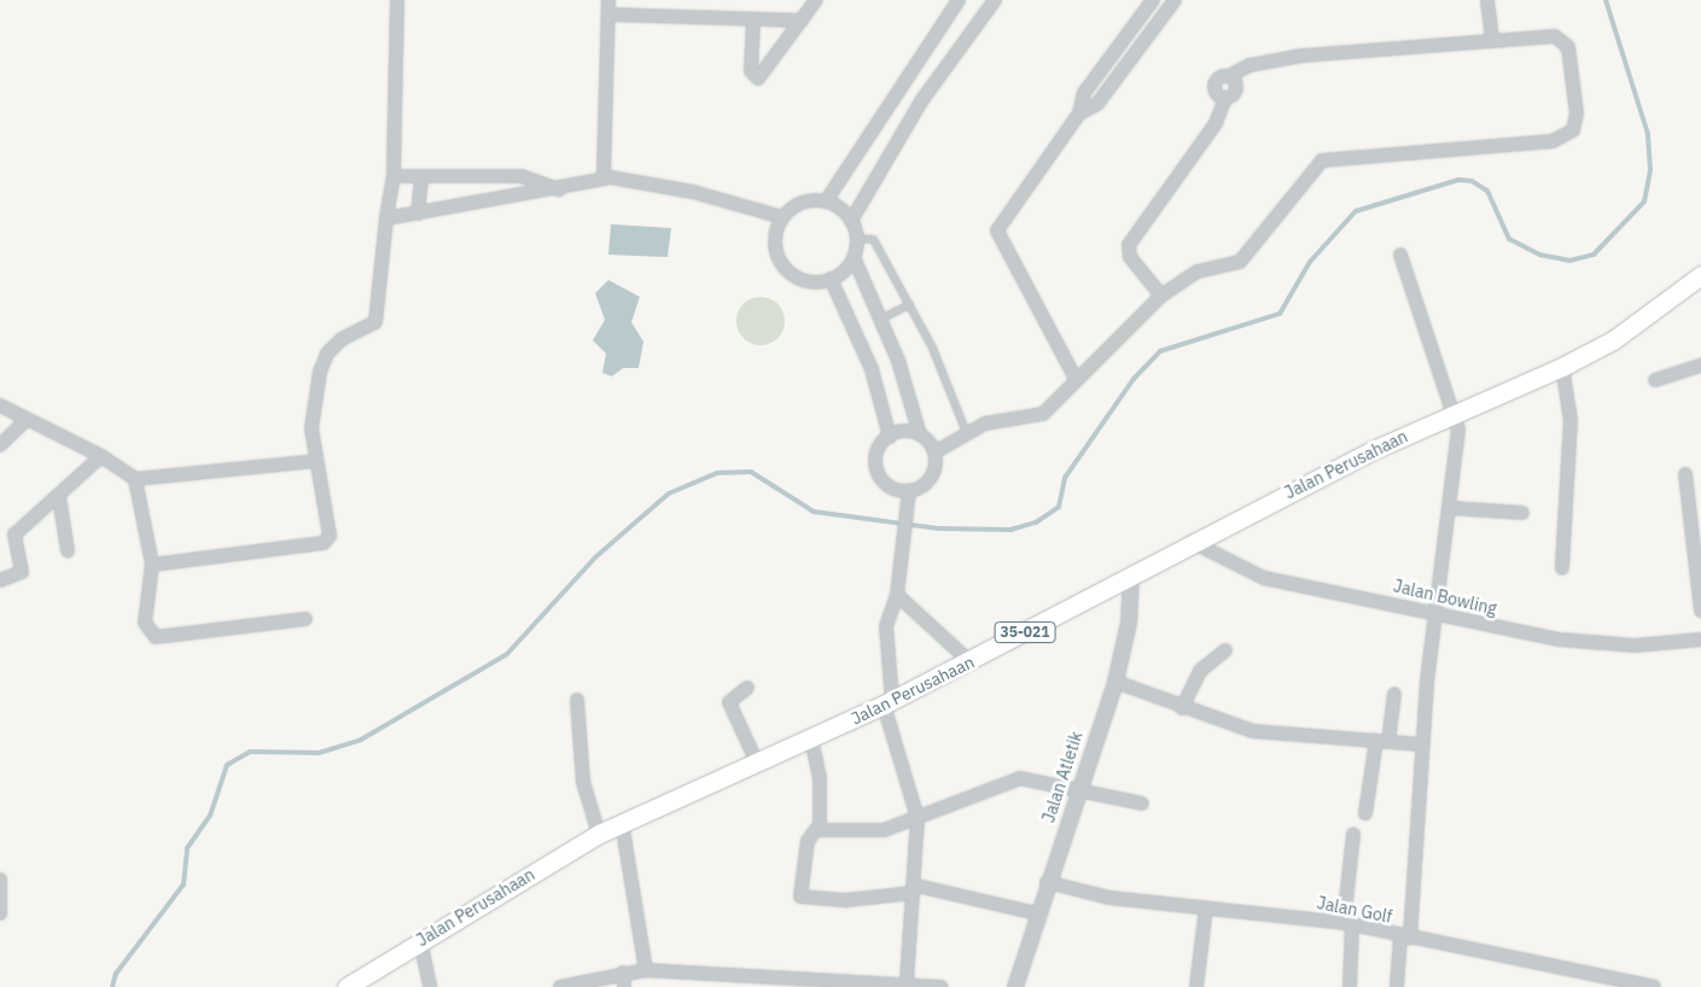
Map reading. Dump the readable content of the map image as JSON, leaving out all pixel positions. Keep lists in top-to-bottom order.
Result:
{
  "streets": {
    "main road": ["Jalan Perusahaan", "35-021"],
    "street": ["Jalan Bowling", "Jalan Atletik", "Jalan Golf"]
  },
  "crossings": [
    ["Jalan Perusahaan", "Jalan Bowling"],
    ["Jalan Perusahaan", "Jalan Atletik"],
    ["Jalan Atletik", "Jalan Golf"]
  ]
}
